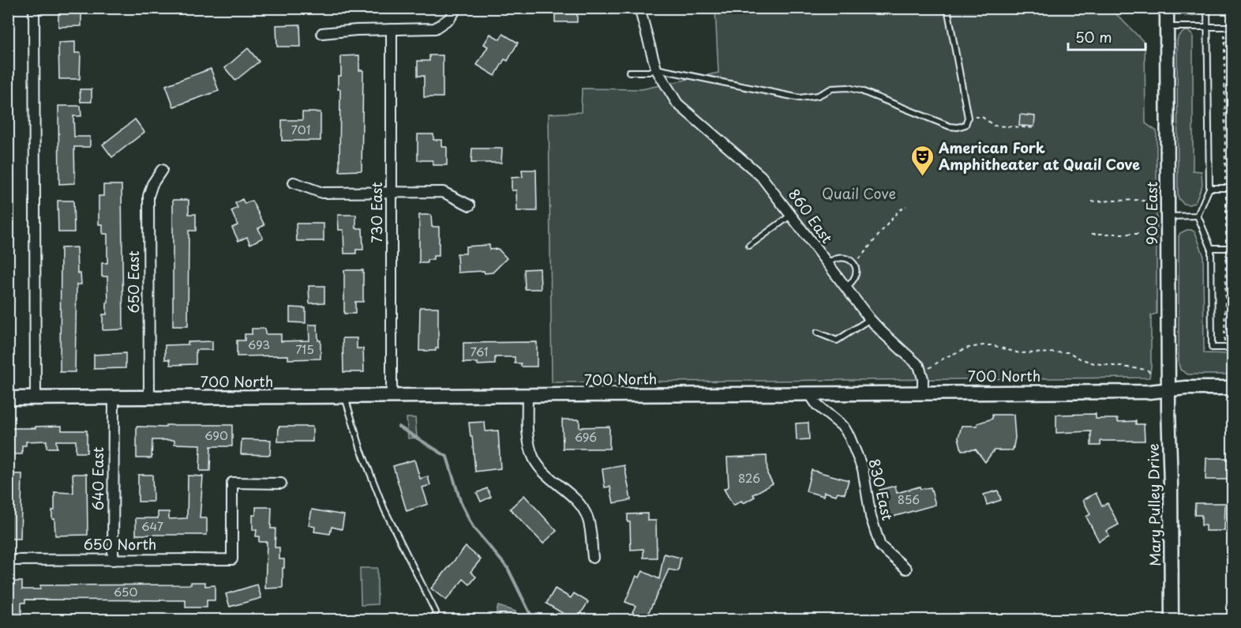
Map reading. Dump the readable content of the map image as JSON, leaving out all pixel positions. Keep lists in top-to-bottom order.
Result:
{
  "streets": {
    "street": [
      "730 East",
      "900 East",
      "860 East",
      "650 East",
      "700 North",
      "640 East",
      "830 East",
      "Mary Pulley Drive",
      "650 North"
    ]
  },
  "crossings": [
    ["730 East", "700 North"],
    ["900 East", "700 North"],
    ["900 East", "Mary Pulley Drive"],
    ["860 East", "700 North"],
    ["650 East", "700 North"],
    ["700 North", "640 East"],
    ["700 North", "830 East"],
    ["700 North", "Mary Pulley Drive"],
    ["640 East", "650 North"]
  ],
  "parks": ["Quail Cove"],
  "places": {
    "theatre": ["American Fork Amphitheater at Quail Cove"]
  },
  "house_numbers": [
    "701",
    "693",
    "715",
    "761",
    "690",
    "696",
    "826",
    "856",
    "647",
    "650"
  ],
  "scale_bar": "50 m"
}
